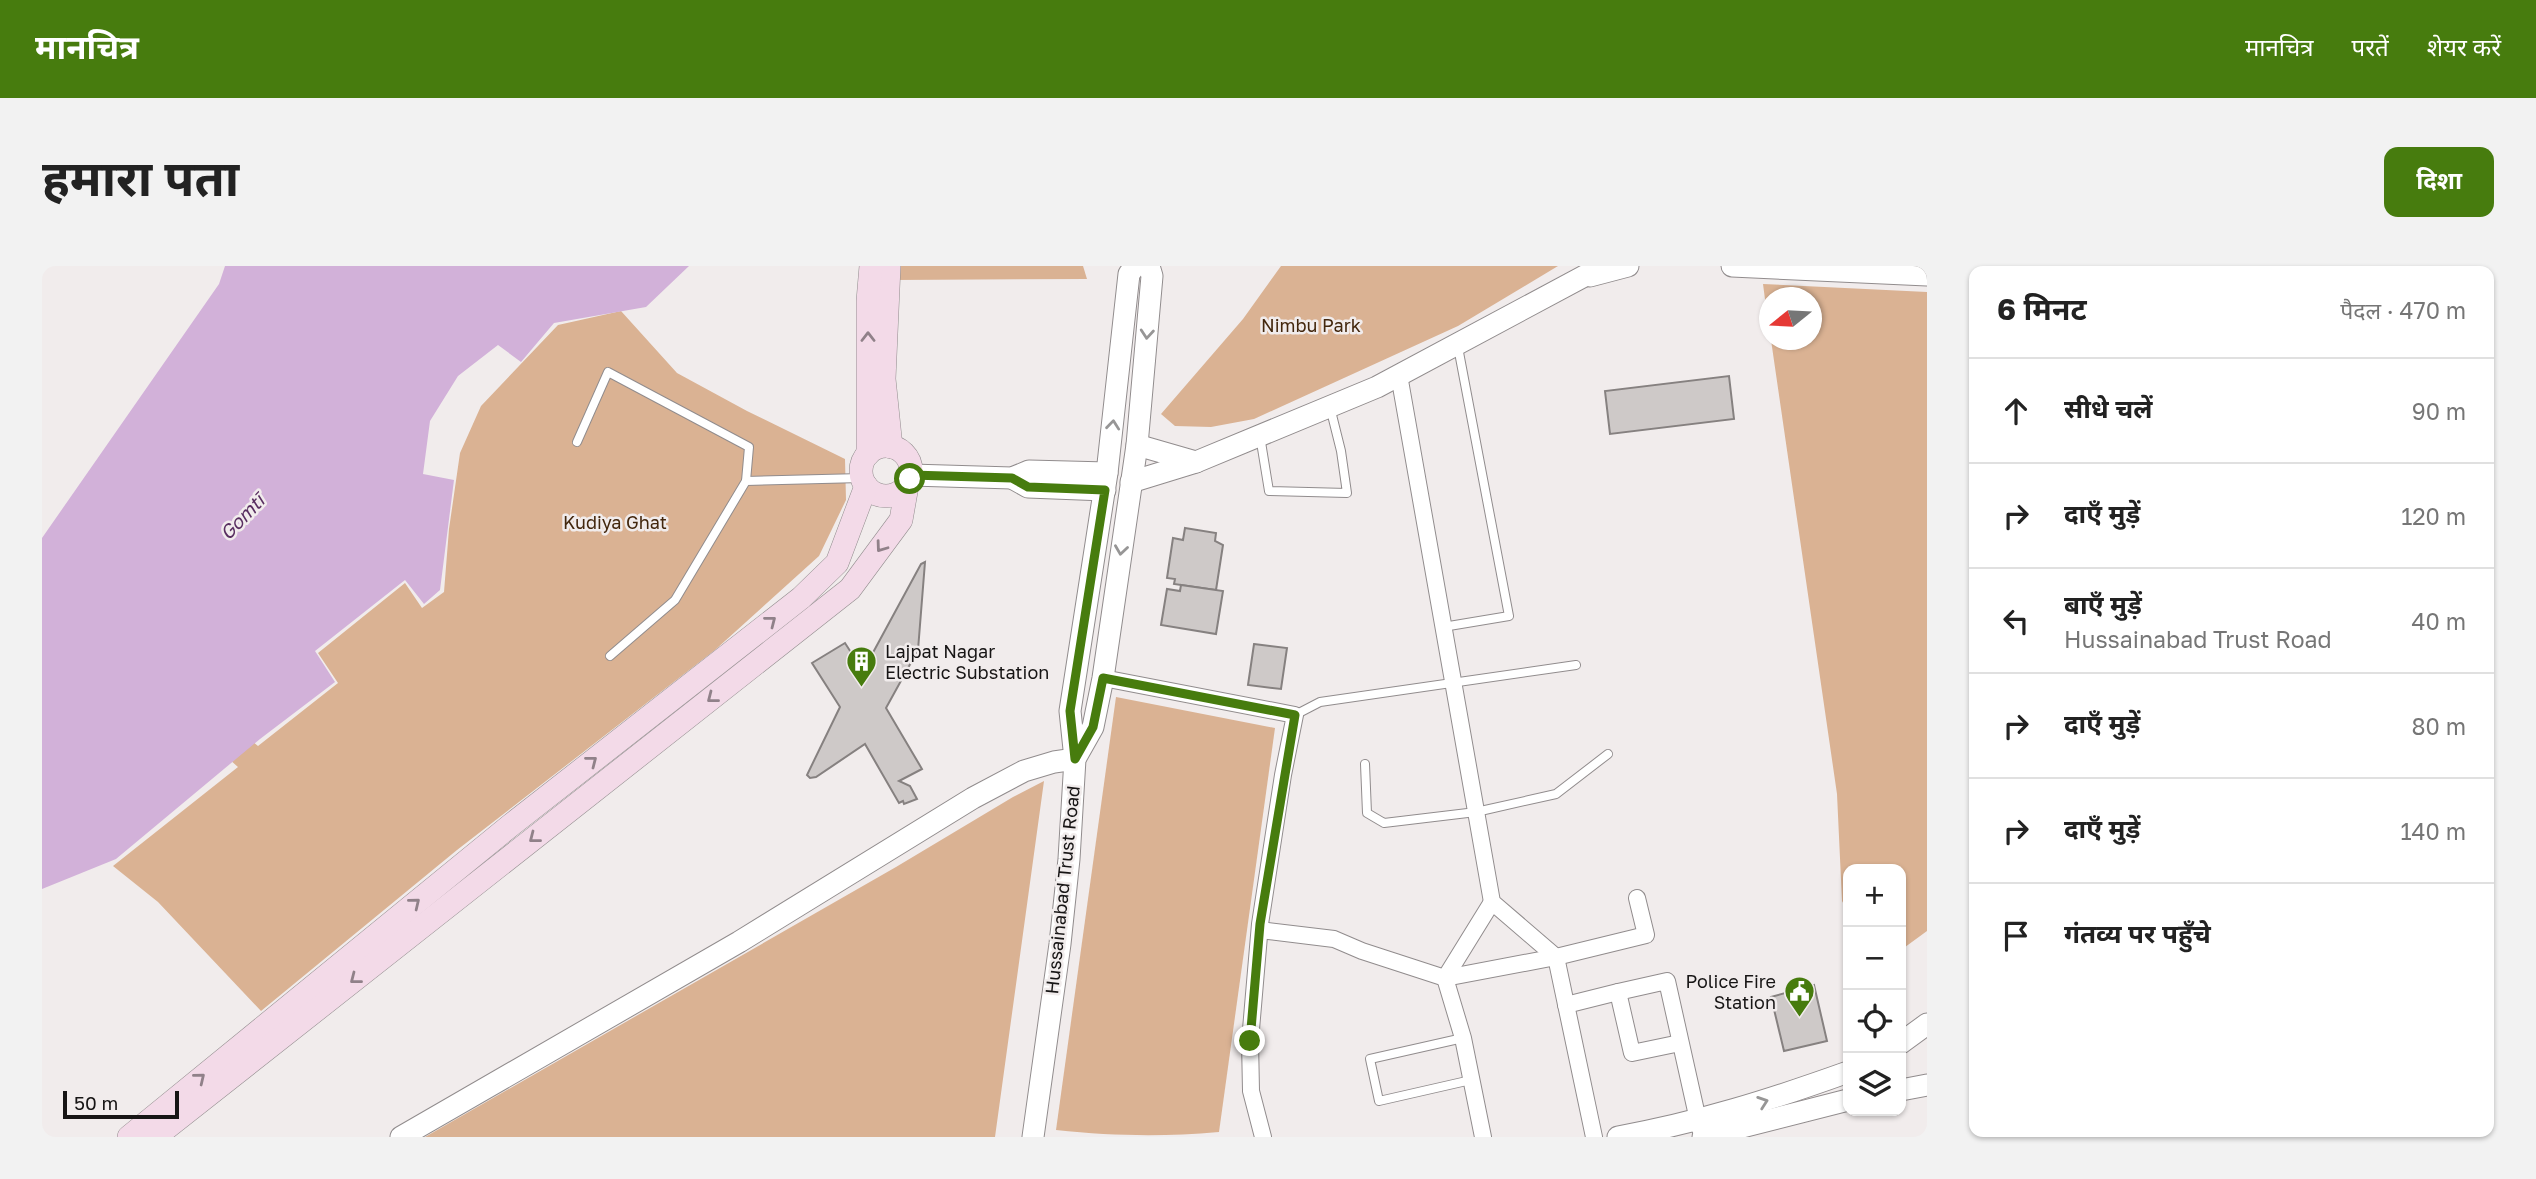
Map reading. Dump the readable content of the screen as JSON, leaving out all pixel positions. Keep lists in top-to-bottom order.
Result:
{
  "streets": {
    "street": ["Hussainabad Trust Road"]
  },
  "water": ["Gomtī"],
  "parks": ["Nimbu Park", "Kudiya Ghat"],
  "places": {
    "building": ["Lajpat Nagar Electric Substation"],
    "public building": ["Police Fire Station"]
  },
  "scale_bar": "50 m",
  "north": "left",
  "page": {
    "header": "मानचित्र",
    "nav": ["मानचित्र", "परतें", "शेयर करें"],
    "buttons": "दिशा",
    "title": "हमारा पता",
    "heading": ["6 मिनट", "पैदल · 470 m"],
    "list": [
      ["सीधे चलें", "90 m"],
      ["दाएँ मुड़ें", "120 m"],
      ["बाएँ मुड़ें", "Hussainabad Trust Road", "40 m"],
      ["दाएँ मुड़ें", "80 m"],
      ["दाएँ मुड़ें", "140 m"],
      "गंतव्य पर पहुँचे"
    ],
    "map_buttons": ["+", "−"],
    "scale": "50 m"
  }
}
